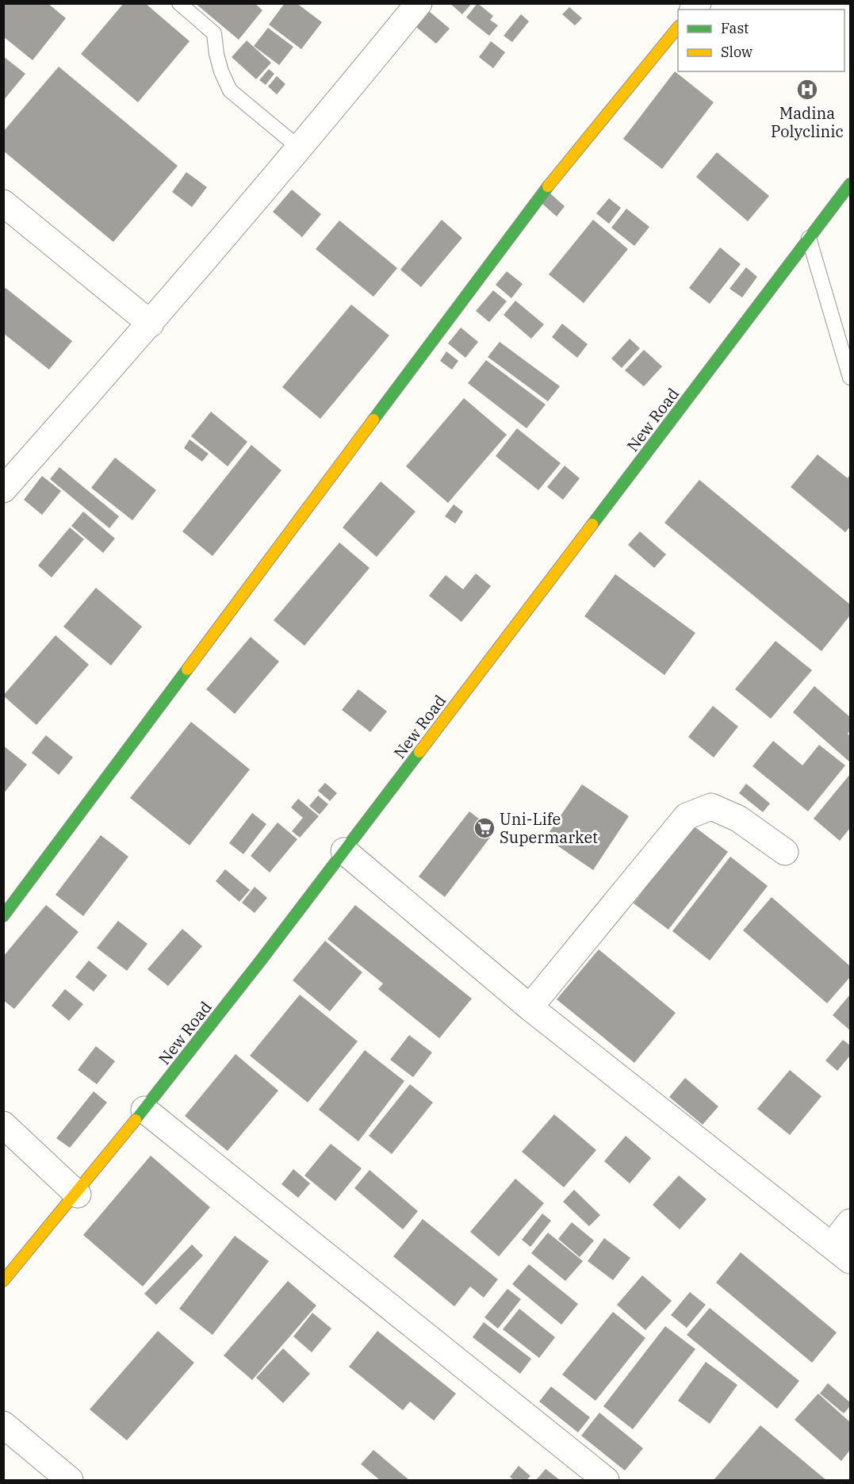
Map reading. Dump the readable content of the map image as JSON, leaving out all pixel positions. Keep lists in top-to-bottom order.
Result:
{
  "streets": {
    "street": ["New Road"]
  },
  "places": {
    "hospital": ["Madina Polyclinic"],
    "supermarket": ["Uni-Life Supermarket"]
  },
  "legend": ["Fast", "Slow"]
}
